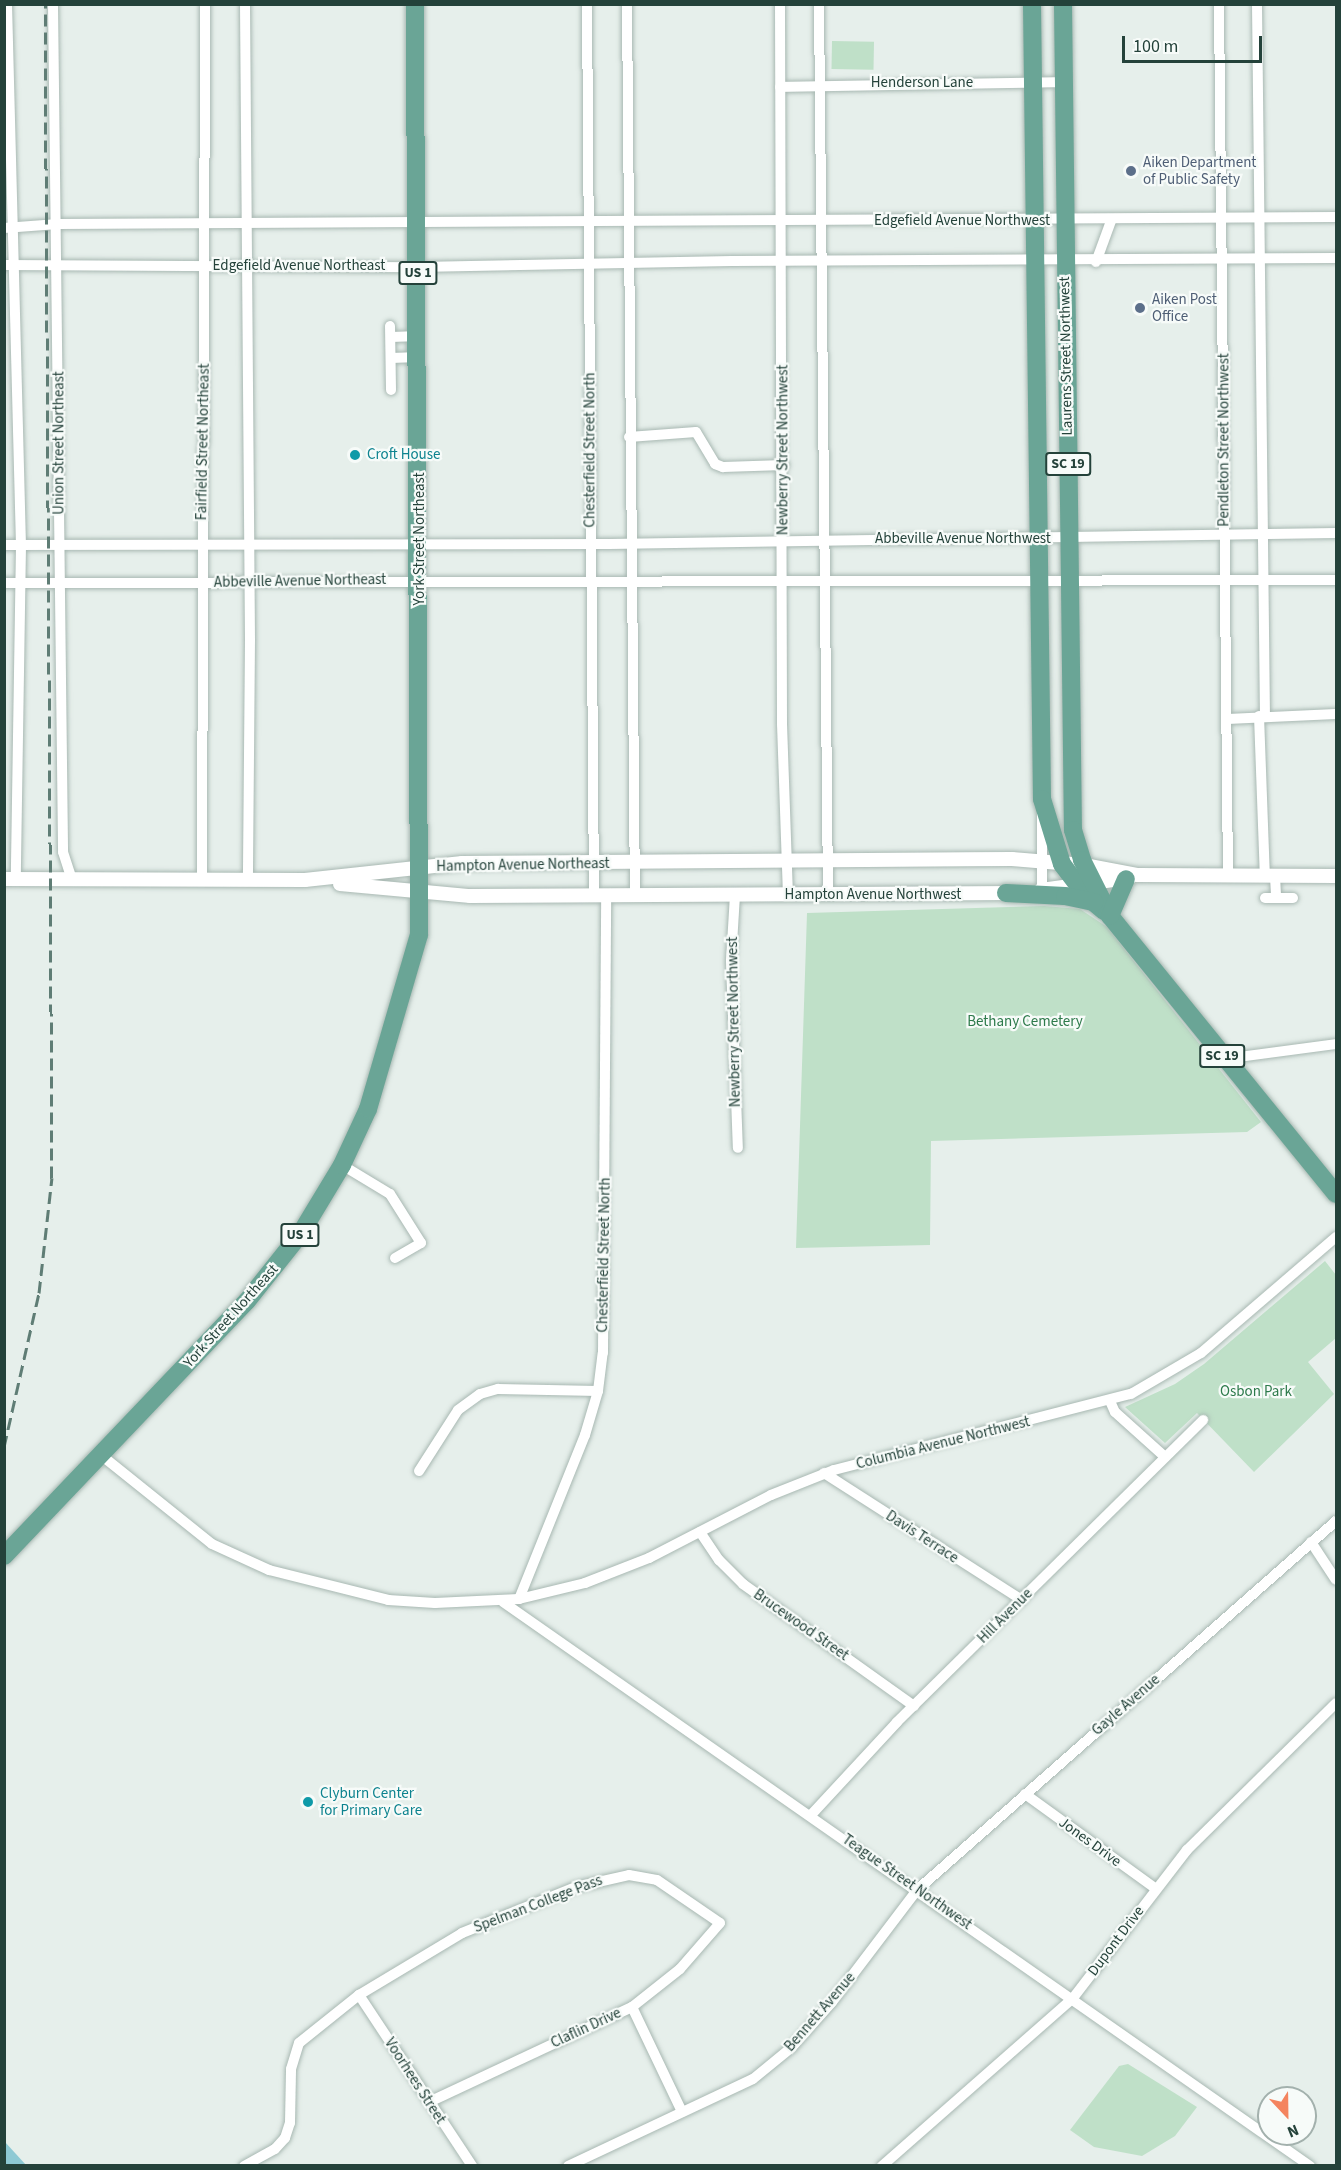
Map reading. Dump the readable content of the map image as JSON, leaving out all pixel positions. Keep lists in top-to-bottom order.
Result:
{
  "streets": {
    "main road": [
      "US 1",
      "Laurens Street Northwest",
      "SC 19",
      "York Street Northeast"
    ],
    "street": [
      "Henderson Lane",
      "Edgefield Avenue Northwest",
      "Edgefield Avenue Northeast",
      "Pendleton Street Northwest",
      "Fairfield Street Northeast",
      "Union Street Northeast",
      "Chesterfield Street North",
      "Newberry Street Northwest",
      "Abbeville Avenue Northwest",
      "Abbeville Avenue Northeast",
      "Hampton Avenue Northeast",
      "Hampton Avenue Northwest",
      "Columbia Avenue Northwest",
      "Davis Terrace",
      "Hill Avenue",
      "Brucewood Street",
      "Gayle Avenue",
      "Jones Drive",
      "Teague Street Northwest",
      "Spelman College Pass",
      "Dupont Drive",
      "Bennett Avenue",
      "Claflin Drive",
      "Voorhees Street"
    ]
  },
  "crossings": [
    ["Henderson Lane", "Laurens Street Northwest"],
    ["Henderson Lane", "Newberry Street Northwest"],
    ["Edgefield Avenue Northwest", "Laurens Street Northwest"],
    ["Edgefield Avenue Northwest", "Pendleton Street Northwest"],
    ["Edgefield Avenue Northwest", "Chesterfield Street North"],
    ["Edgefield Avenue Northwest", "Newberry Street Northwest"],
    ["Edgefield Avenue Northeast", "Fairfield Street Northeast"],
    ["Edgefield Avenue Northeast", "Union Street Northeast"],
    ["Edgefield Avenue Northeast", "Chesterfield Street North"],
    ["Edgefield Avenue Northeast", "York Street Northeast"],
    ["Laurens Street Northwest", "Abbeville Avenue Northwest"],
    ["Laurens Street Northwest", "Hampton Avenue Northwest"],
    ["Pendleton Street Northwest", "Abbeville Avenue Northwest"],
    ["Pendleton Street Northwest", "Hampton Avenue Northwest"],
    ["Fairfield Street Northeast", "Abbeville Avenue Northeast"],
    ["Fairfield Street Northeast", "Hampton Avenue Northeast"],
    ["Union Street Northeast", "Abbeville Avenue Northeast"],
    ["Union Street Northeast", "Hampton Avenue Northeast"],
    ["Chesterfield Street North", "Abbeville Avenue Northwest"],
    ["Chesterfield Street North", "Abbeville Avenue Northeast"],
    ["Chesterfield Street North", "Hampton Avenue Northeast"],
    ["Chesterfield Street North", "Hampton Avenue Northwest"],
    ["Chesterfield Street North", "Columbia Avenue Northwest"],
    ["Newberry Street Northwest", "Abbeville Avenue Northwest"],
    ["Newberry Street Northwest", "Hampton Avenue Northwest"],
    ["York Street Northeast", "Abbeville Avenue Northeast"],
    ["York Street Northeast", "Hampton Avenue Northeast"],
    ["York Street Northeast", "Columbia Avenue Northwest"],
    ["Hampton Avenue Northeast", "Hampton Avenue Northwest"],
    ["Columbia Avenue Northwest", "Davis Terrace"],
    ["Columbia Avenue Northwest", "Brucewood Street"],
    ["Columbia Avenue Northwest", "Teague Street Northwest"],
    ["Davis Terrace", "Hill Avenue"],
    ["Hill Avenue", "Brucewood Street"],
    ["Hill Avenue", "Teague Street Northwest"],
    ["Gayle Avenue", "Jones Drive"],
    ["Gayle Avenue", "Teague Street Northwest"],
    ["Gayle Avenue", "Bennett Avenue"],
    ["Jones Drive", "Dupont Drive"],
    ["Teague Street Northwest", "Dupont Drive"],
    ["Teague Street Northwest", "Bennett Avenue"],
    ["Spelman College Pass", "Claflin Drive"],
    ["Spelman College Pass", "Voorhees Street"],
    ["Claflin Drive", "Voorhees Street"]
  ],
  "parks": ["Bethany Cemetery", "Osbon Park"],
  "places": [
    "Aiken Department of Public Safety",
    "Aiken Post Office",
    "Croft House",
    "Clyburn Center for Primary Care"
  ],
  "scale_bar": "100 m",
  "north": "bottom"
}
